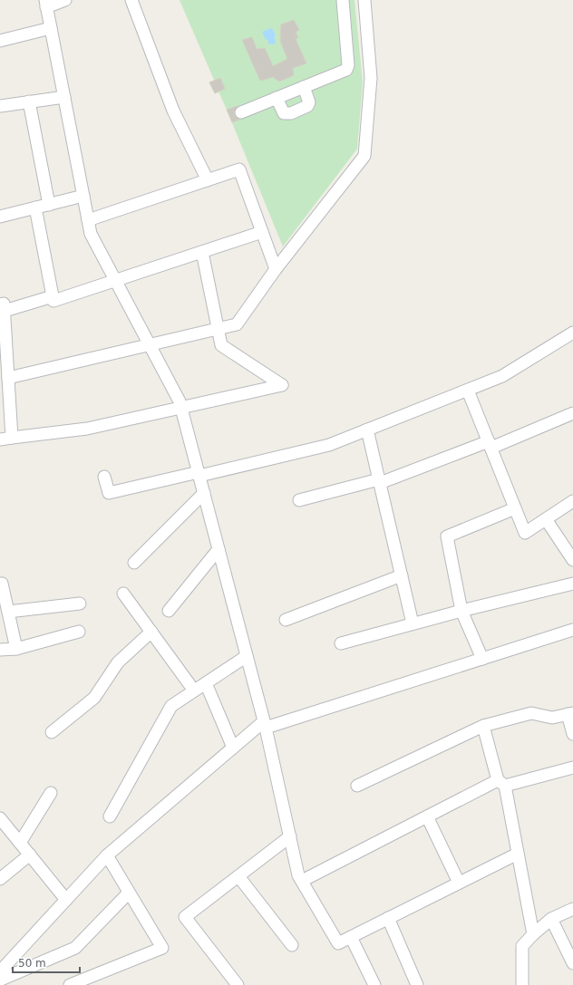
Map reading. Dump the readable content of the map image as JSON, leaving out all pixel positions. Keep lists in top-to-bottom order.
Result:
{
  "scale_bar": "50 m"
}
